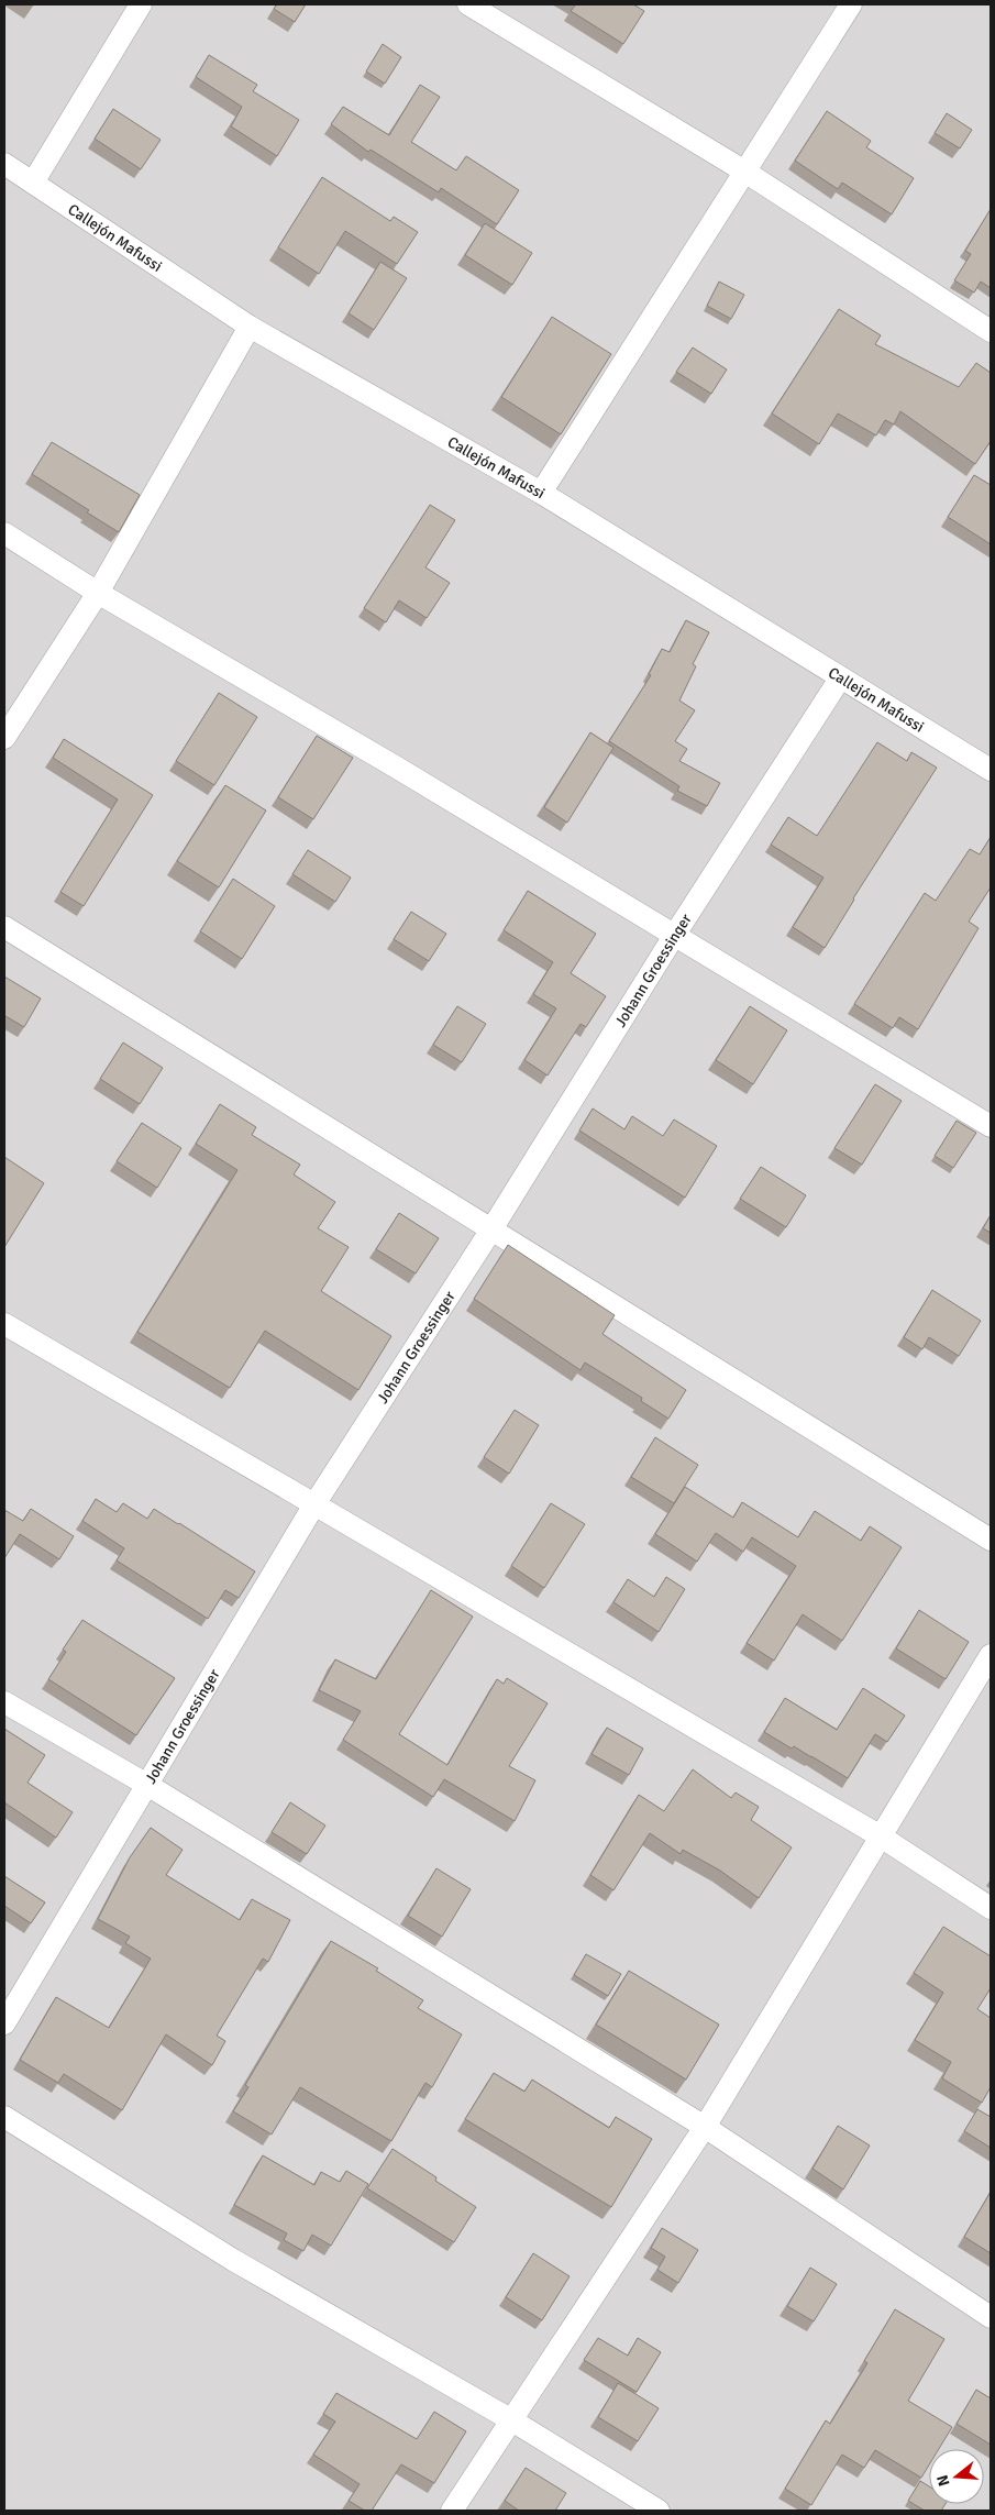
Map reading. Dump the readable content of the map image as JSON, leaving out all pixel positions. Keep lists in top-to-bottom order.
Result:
{
  "streets": {
    "street": ["Callejón Mafussi", "Johann Groessinger"]
  },
  "crossings": [
    ["Callejón Mafussi", "Johann Groessinger"]
  ],
  "north": "left"
}
